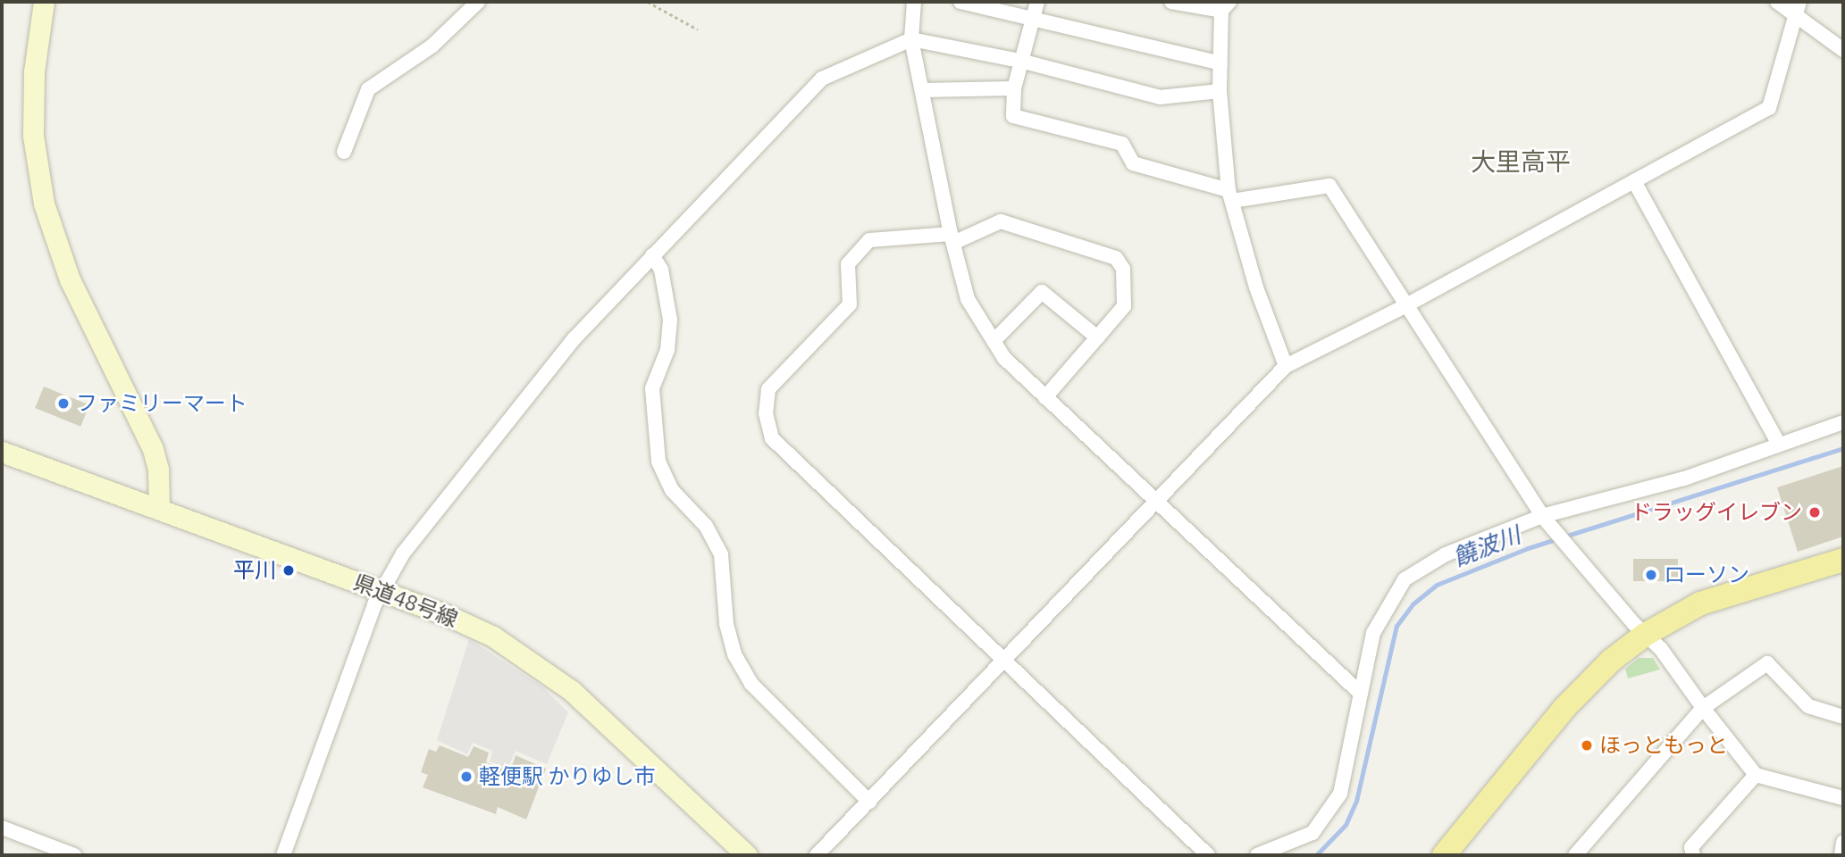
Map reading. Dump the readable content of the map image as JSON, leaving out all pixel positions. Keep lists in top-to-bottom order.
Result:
{
  "streets": {
    "main road": ["県道48号線"]
  },
  "districts": ["大里高平"],
  "water": ["饒波川"],
  "places": [
    "ファミリーマート",
    "ドラッグイレブン",
    "平川",
    "ローソン",
    "ほっともっと",
    "軽便駅 かりゆし市"
  ]
}
